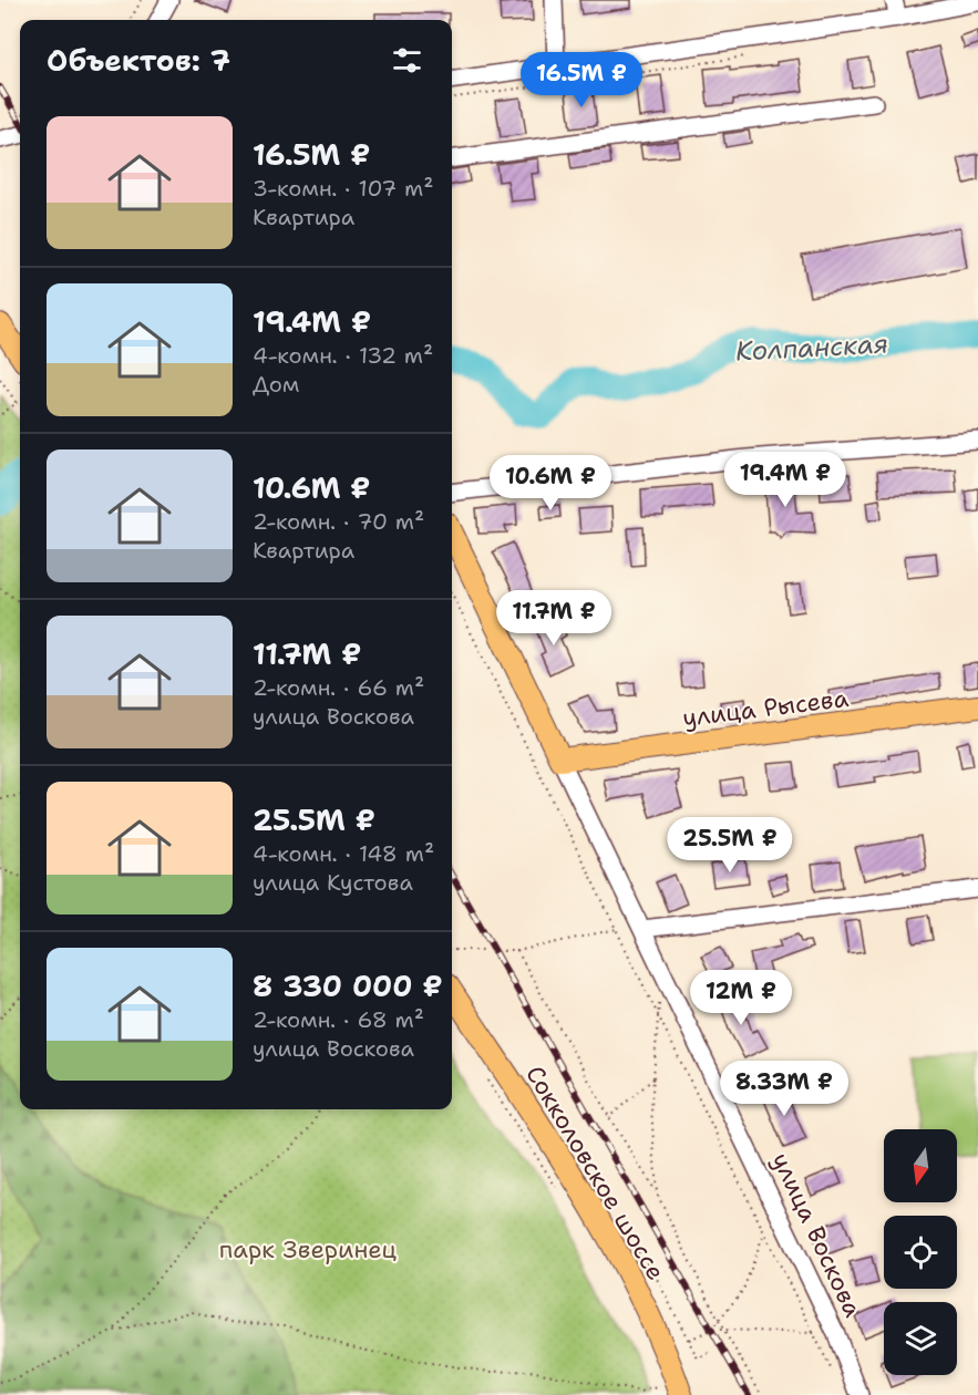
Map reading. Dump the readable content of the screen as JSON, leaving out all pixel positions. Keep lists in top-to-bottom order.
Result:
{
  "streets": {
    "main road": ["улица Рысева", "Сокколовское шоссе", "улица Воскова"]
  },
  "crossings": [
    ["улица Рысева", "улица Воскова"]
  ],
  "water": ["Колпанская"],
  "parks": ["парк Зверинец"],
  "north": "bottom",
  "page": {
    "heading": "Объектов: 7",
    "price": [
      "16.5M ₽",
      "19.4M ₽",
      "10.6M ₽",
      "11.7M ₽",
      "25.5M ₽",
      "12M ₽",
      "8.33M ₽"
    ],
    "list": [
      {
        "name": "16.5M ₽",
        "note": "3-комн. · 107 m² · Квартира"
      },
      {
        "name": "19.4M ₽",
        "note": "4-комн. · 132 m² · Дом"
      },
      {
        "name": "10.6M ₽",
        "note": "2-комн. · 70 m² · Квартира"
      },
      {
        "name": "11.7M ₽",
        "note": "2-комн. · 66 m² · улица Воскова"
      },
      {
        "name": "25.5M ₽",
        "note": "4-комн. · 148 m² · улица Кустова"
      },
      {
        "name": "8 330 000 ₽",
        "note": "2-комн. · 68 m² · улица Воскова"
      }
    ]
  }
}
